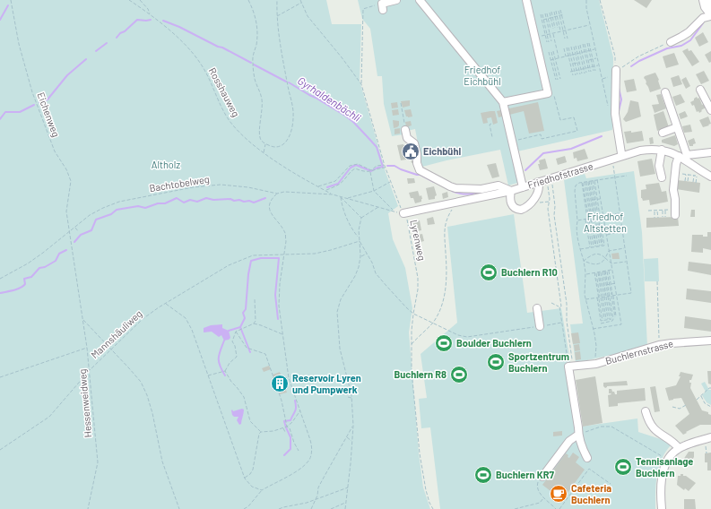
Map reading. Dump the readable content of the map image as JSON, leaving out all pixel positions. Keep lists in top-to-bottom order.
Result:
{
  "streets": {
    "street": ["Friedhofstrasse", "Buchlernstrasse"],
    "path": [
      "Rosshauweg",
      "Eichenweg",
      "Bachtobelweg",
      "Lyrenweg",
      "Mannshäuliweg",
      "Hessenweidweg"
    ]
  },
  "crossings": [
    ["Rosshauweg", "Bachtobelweg"],
    ["Eichenweg", "Bachtobelweg"],
    ["Eichenweg", "Hessenweidweg"],
    ["Friedhofstrasse", "Bachtobelweg"],
    ["Friedhofstrasse", "Lyrenweg"],
    ["Bachtobelweg", "Lyrenweg"],
    ["Bachtobelweg", "Hessenweidweg"],
    ["Mannshäuliweg", "Hessenweidweg"]
  ],
  "water": ["Gyrhaldenbächli"],
  "parks": ["Friedhof Eichbühl", "Altholz", "Friedhof Altstetten"],
  "places": {
    "public building": ["Eichbühl"],
    "sports": [
      "Buchlern R10",
      "Boulder Buchlern",
      "Sportzentrum Buchlern",
      "Buchlern R8",
      "Tennisanlage Buchlern",
      "Buchlern KR7"
    ],
    "building": ["Reservoir Lyren und Pumpwerk"],
    "cafe": ["Cafeteria Buchlern"]
  }
}
